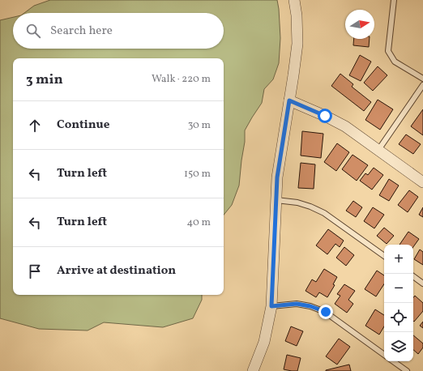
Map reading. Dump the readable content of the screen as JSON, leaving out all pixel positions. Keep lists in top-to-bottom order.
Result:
{
  "north": "right",
  "page": {
    "search": "Search here",
    "heading": ["3 min", "Walk · 220 m"],
    "list": [
      ["Continue", "30 m"],
      ["Turn left", "150 m"],
      ["Turn left", "40 m"],
      "Arrive at destination"
    ],
    "map_buttons": ["+", "−"]
  }
}
